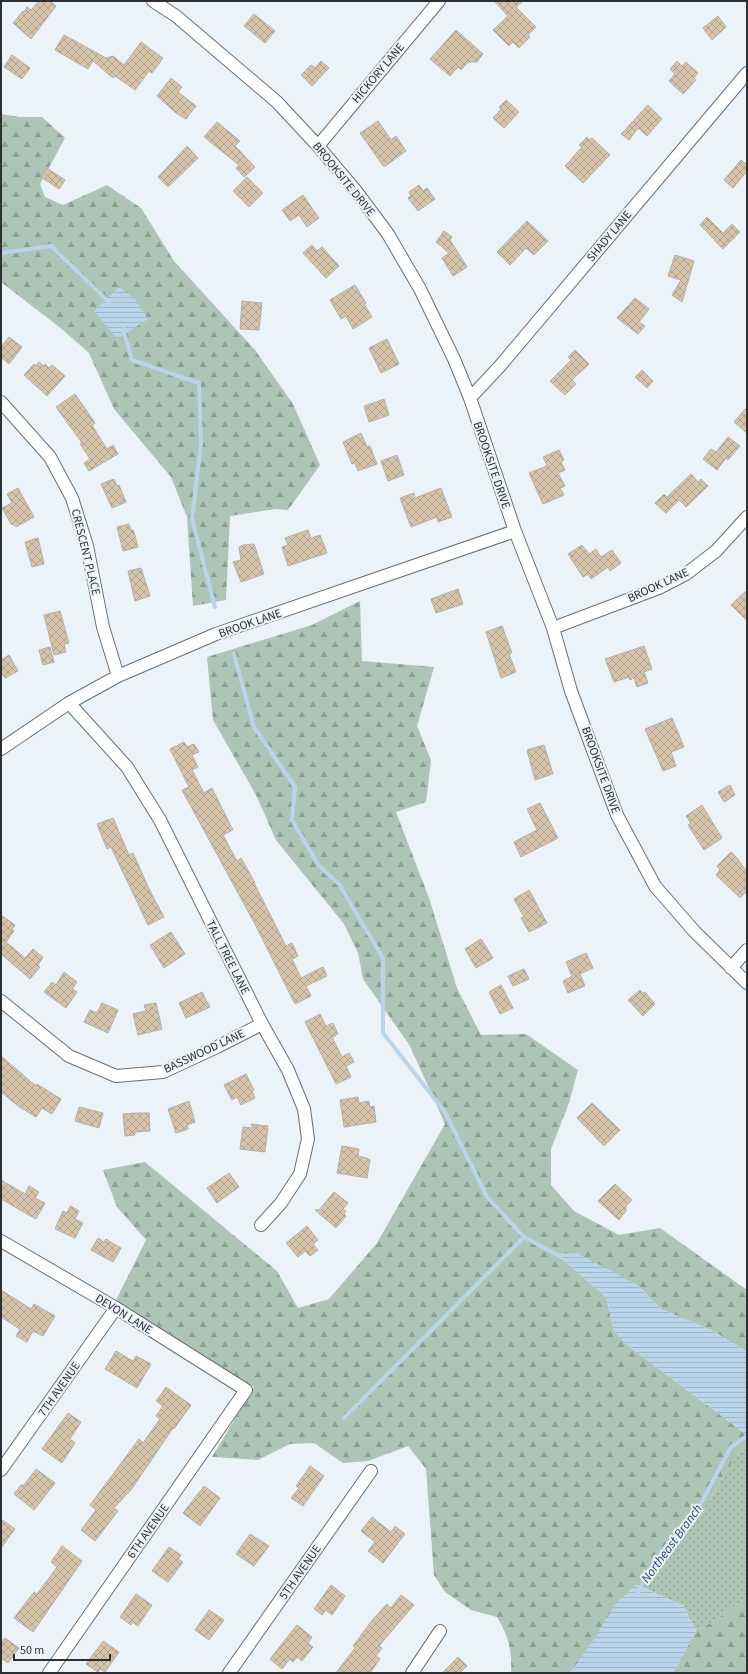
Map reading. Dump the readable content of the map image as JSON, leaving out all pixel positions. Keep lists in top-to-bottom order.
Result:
{
  "streets": {
    "street": [
      "HICKORY LANE",
      "BROOKSITE DRIVE",
      "SHADY LANE",
      "CRESCENT PLACE",
      "BROOK LANE",
      "TALL TREE LANE",
      "BASSWOOD LANE",
      "DEVON LANE",
      "7TH AVENUE",
      "6TH AVENUE",
      "5TH AVENUE"
    ]
  },
  "crossings": [
    ["HICKORY LANE", "BROOKSITE DRIVE"],
    ["BROOKSITE DRIVE", "SHADY LANE"],
    ["BROOKSITE DRIVE", "BROOK LANE"],
    ["CRESCENT PLACE", "BROOK LANE"],
    ["BROOK LANE", "TALL TREE LANE"],
    ["TALL TREE LANE", "BASSWOOD LANE"],
    ["DEVON LANE", "7TH AVENUE"],
    ["DEVON LANE", "6TH AVENUE"]
  ],
  "water": ["Northeast Branch"],
  "scale_bar": "50 m"
}
